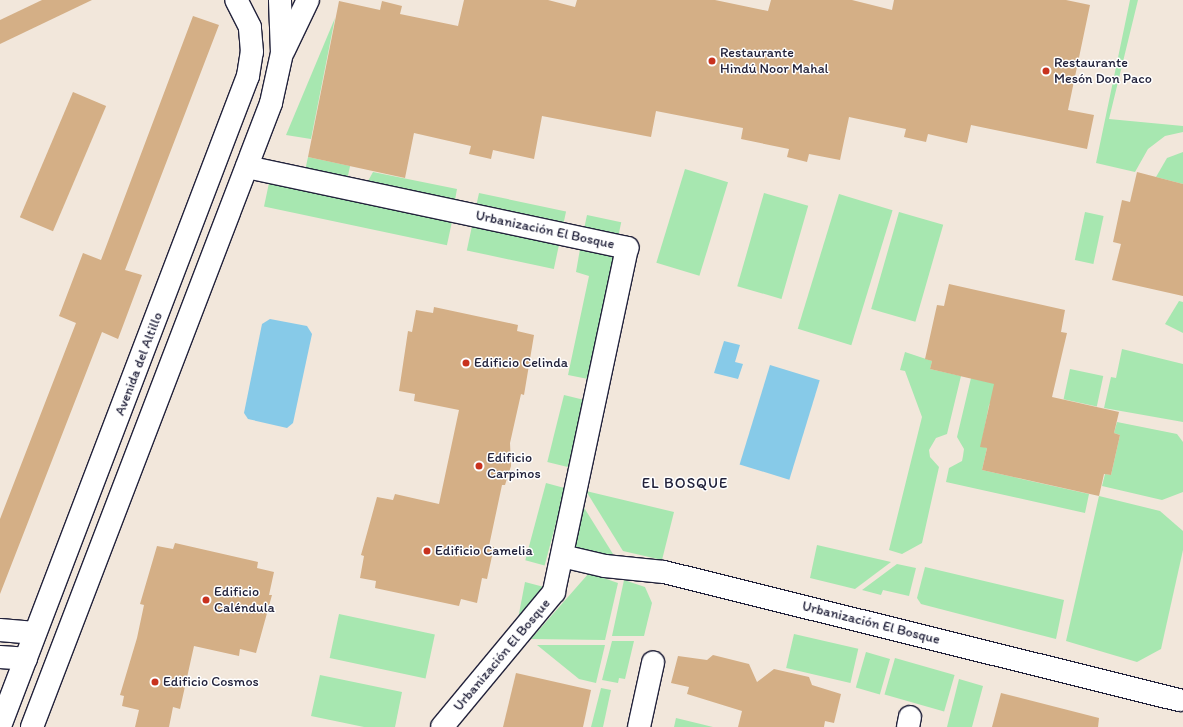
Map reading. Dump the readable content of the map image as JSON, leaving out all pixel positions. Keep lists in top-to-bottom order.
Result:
{
  "streets": {
    "street": ["Urbanización El Bosque", "Avenida del Altillo"]
  },
  "districts": ["EL BOSQUE"],
  "places": [
    "Restaurante Hindú Noor Mahal",
    "Restaurante Mesón Don Paco",
    "Edificio Celinda",
    "Edificio Carpinos",
    "Edificio Camelia",
    "Edificio Caléndula",
    "Edificio Cosmos"
  ]
}
